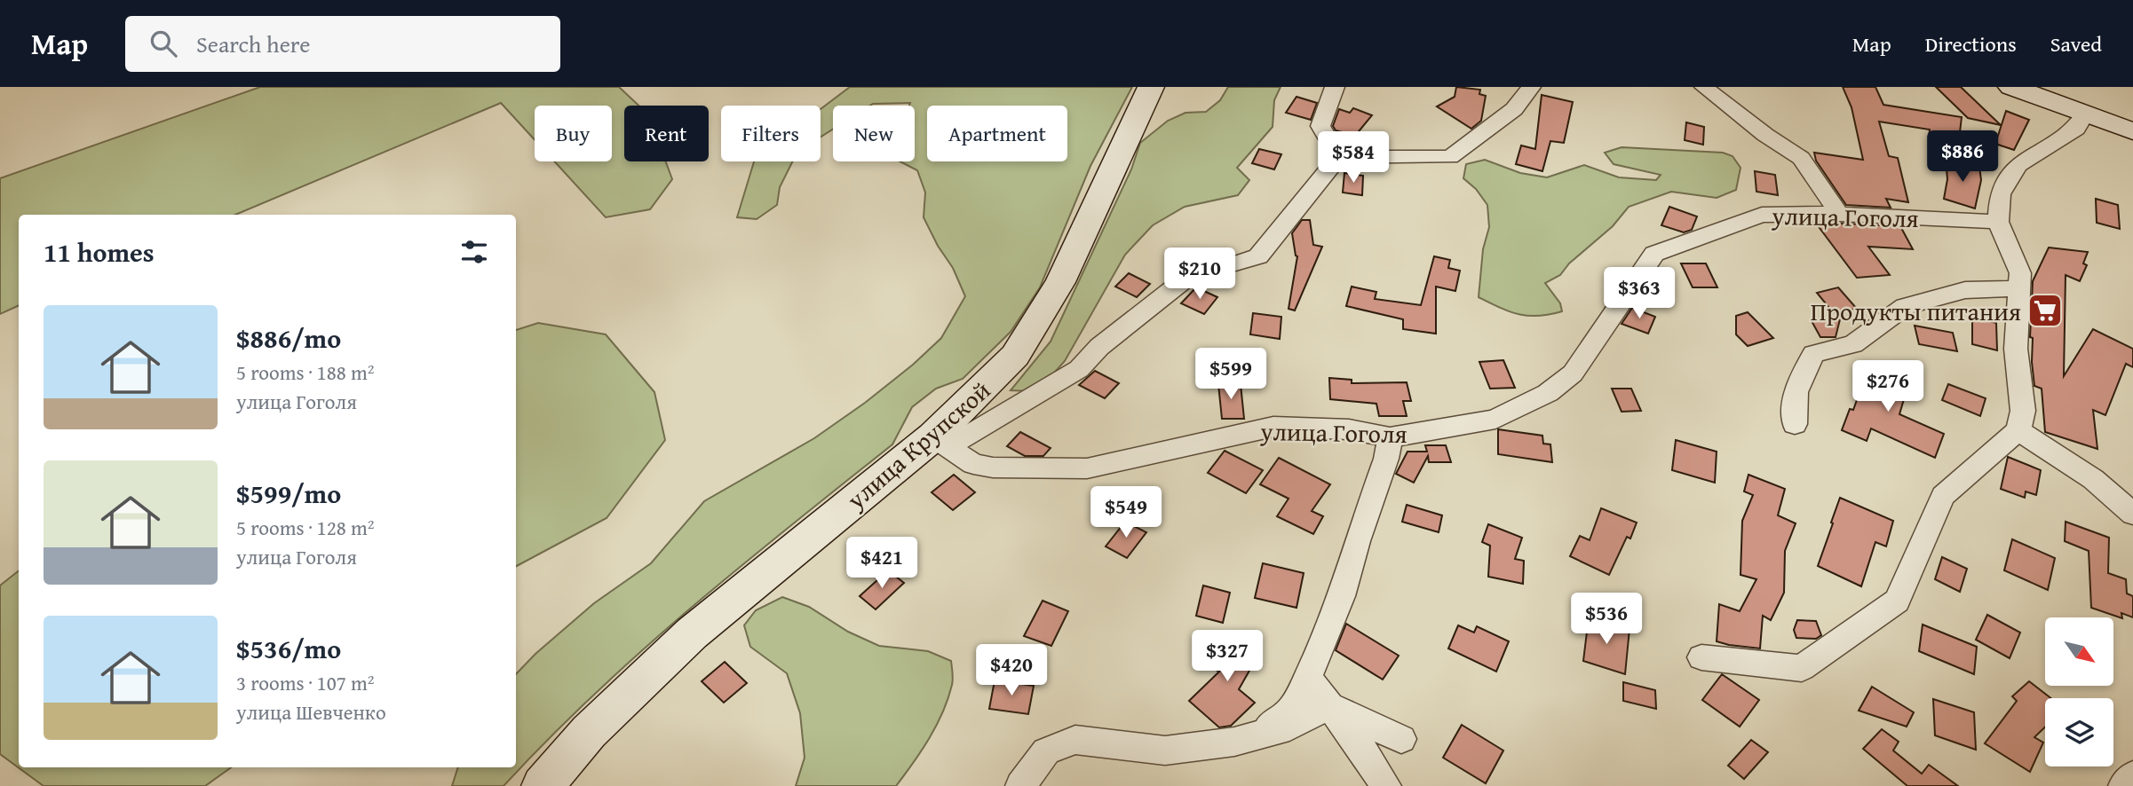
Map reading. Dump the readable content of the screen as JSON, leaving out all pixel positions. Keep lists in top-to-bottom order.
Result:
{
  "streets": {
    "street": ["улица Гоголя", "улица Крупской"]
  },
  "crossings": [
    ["улица Гоголя", "улица Крупской"]
  ],
  "places": {
    "supermarket": ["Продукты питания"]
  },
  "north": "bottom right",
  "page": {
    "header": "Map",
    "search": "Search here",
    "nav": ["Map", "Directions", "Saved"],
    "chip": [
      "Buy",
      "Rent",
      "Filters",
      "New",
      "Apartment"
    ],
    "price": [
      "$886",
      "$584",
      "$210",
      "$363",
      "$599",
      "$276",
      "$549",
      "$421",
      "$536",
      "$327",
      "$420"
    ],
    "heading": "11 homes",
    "list": [
      {
        "name": "$886/mo",
        "note": "5 rooms · 188 m² · улица Гоголя"
      },
      {
        "name": "$599/mo",
        "note": "5 rooms · 128 m² · улица Гоголя"
      },
      {
        "name": "$536/mo",
        "note": "3 rooms · 107 m² · улица Шевченко"
      }
    ]
  }
}
